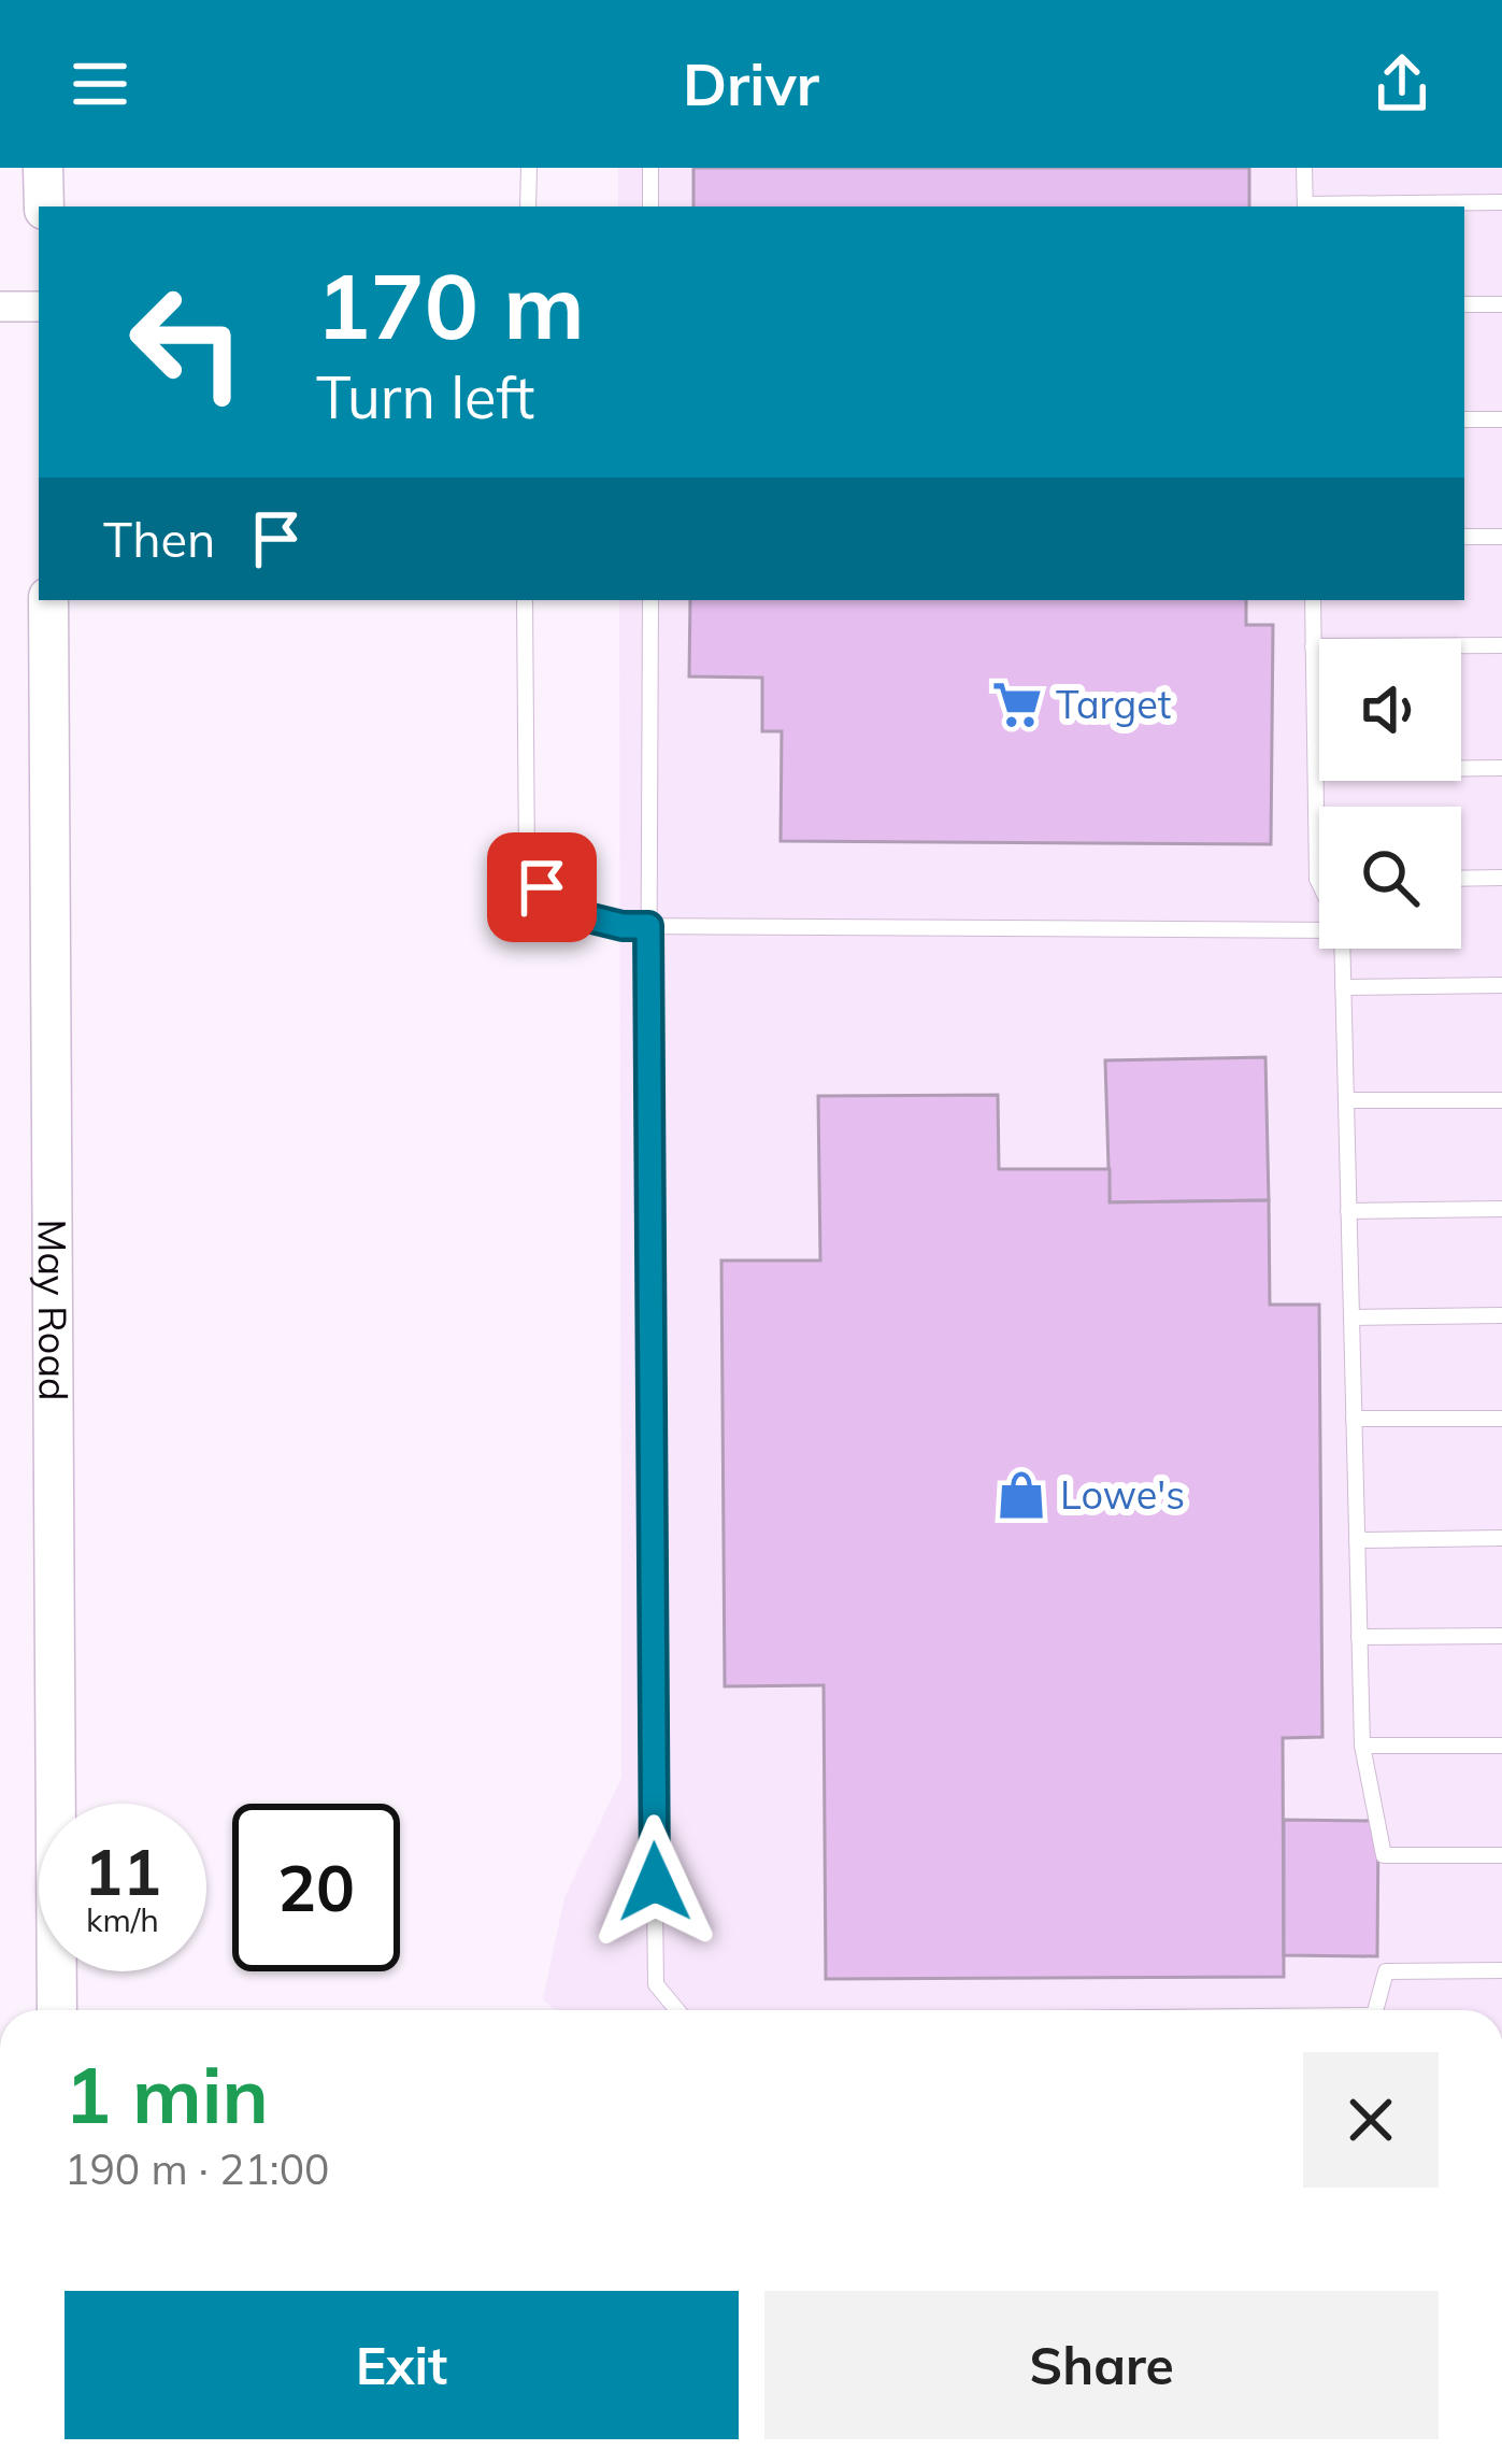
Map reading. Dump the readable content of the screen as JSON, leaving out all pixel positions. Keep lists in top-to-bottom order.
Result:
{
  "streets": {
    "street": ["May Road"]
  },
  "places": {
    "supermarket": ["Target"],
    "shop": ["Lowe's"]
  },
  "page": {
    "header": "Drivr",
    "turn": ["170 m", "Turn left"],
    "then": "Then",
    "speed": "11 km/h",
    "limit": "20",
    "heading": ["1 min", "190 m · 21:00"],
    "buttons": ["Exit", "Share"]
  }
}
